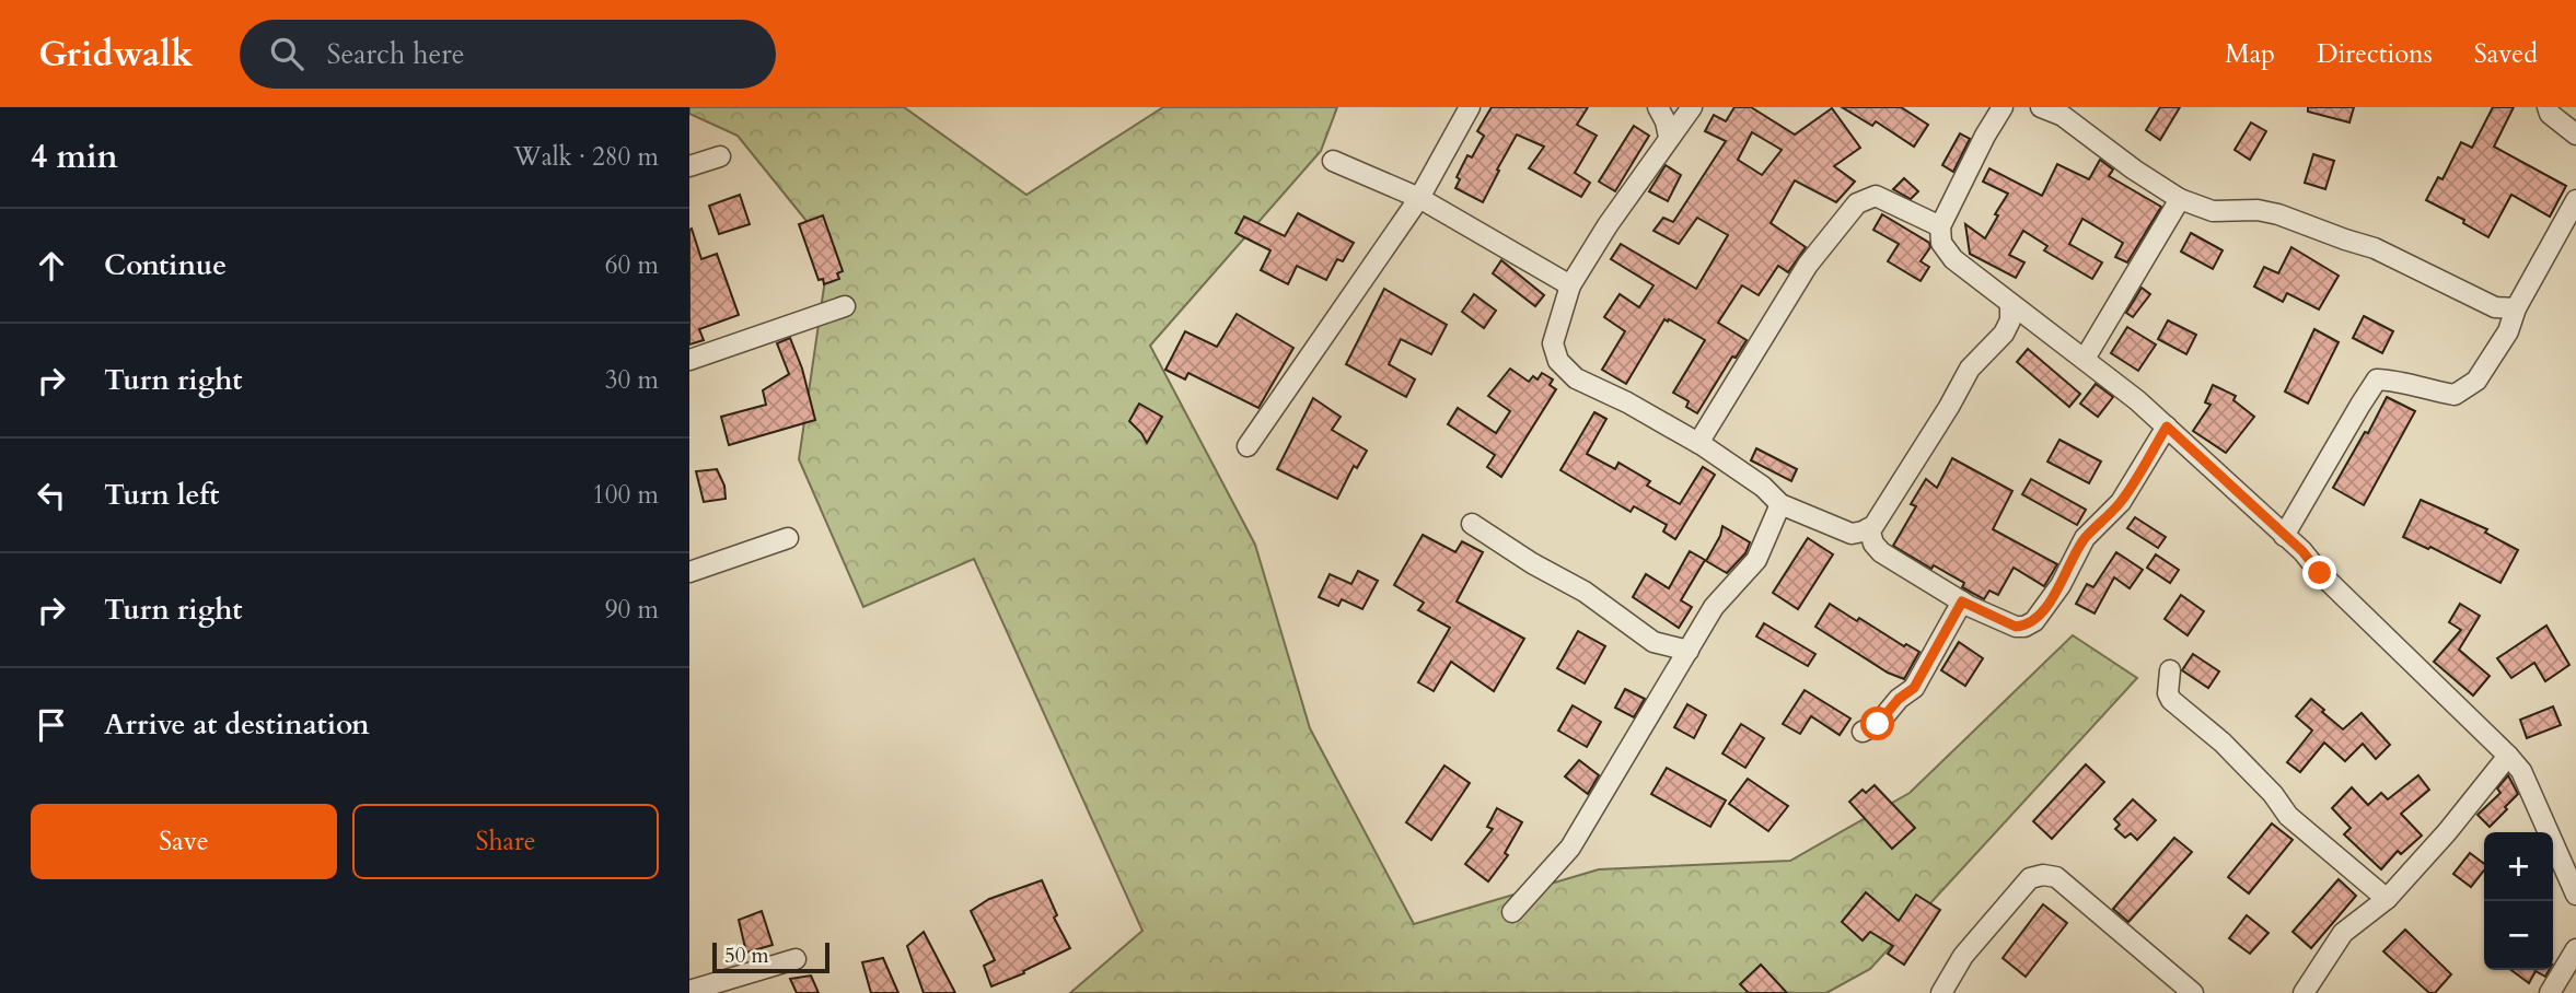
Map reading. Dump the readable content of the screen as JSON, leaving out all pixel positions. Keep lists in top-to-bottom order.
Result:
{
  "scale_bar": "50 m",
  "page": {
    "header": "Gridwalk",
    "search": "Search here",
    "nav": ["Map", "Directions", "Saved"],
    "heading": ["4 min", "Walk · 280 m"],
    "list": [
      ["Continue", "60 m"],
      ["Turn right", "30 m"],
      ["Turn left", "100 m"],
      ["Turn right", "90 m"],
      "Arrive at destination"
    ],
    "buttons": ["Save", "Share"],
    "map_buttons": ["+", "−"],
    "scale": "50 m"
  }
}
